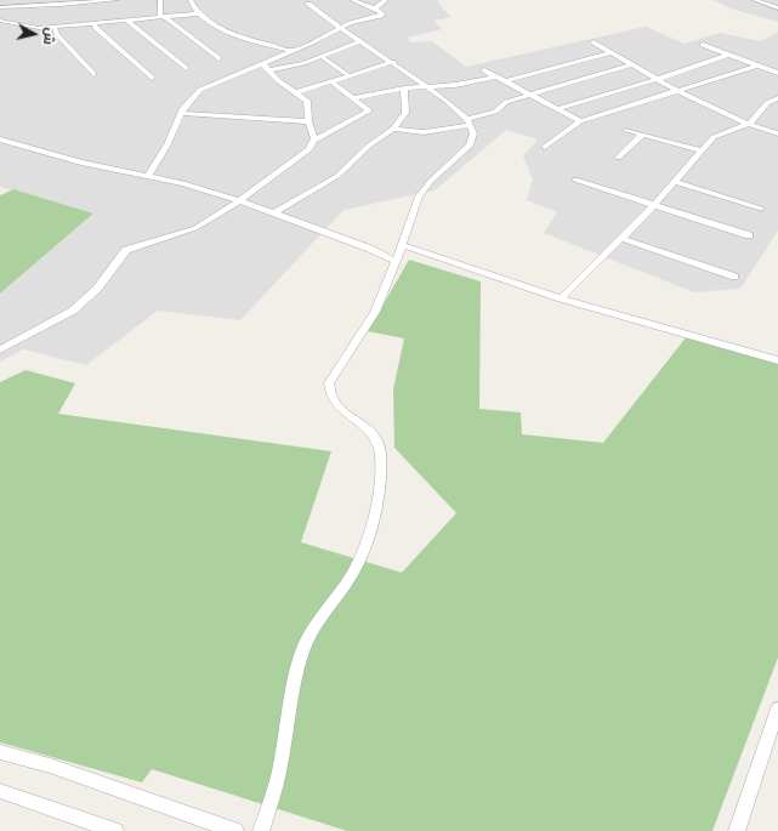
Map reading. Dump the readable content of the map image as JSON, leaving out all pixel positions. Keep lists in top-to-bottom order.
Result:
{
  "north": "right"
}
